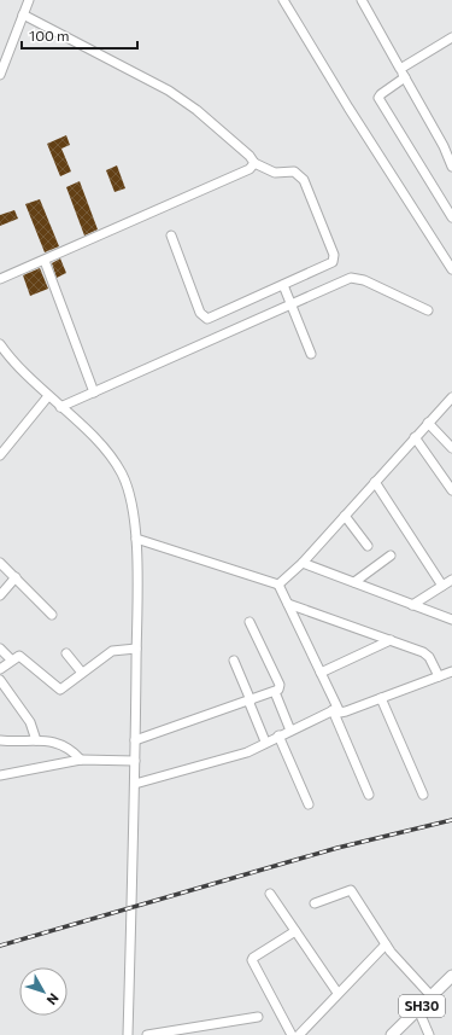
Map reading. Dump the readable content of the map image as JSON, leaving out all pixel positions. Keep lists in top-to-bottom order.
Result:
{
  "streets": {
    "main road": ["SH30"]
  },
  "scale_bar": "100 m",
  "north": "bottom right"
}
